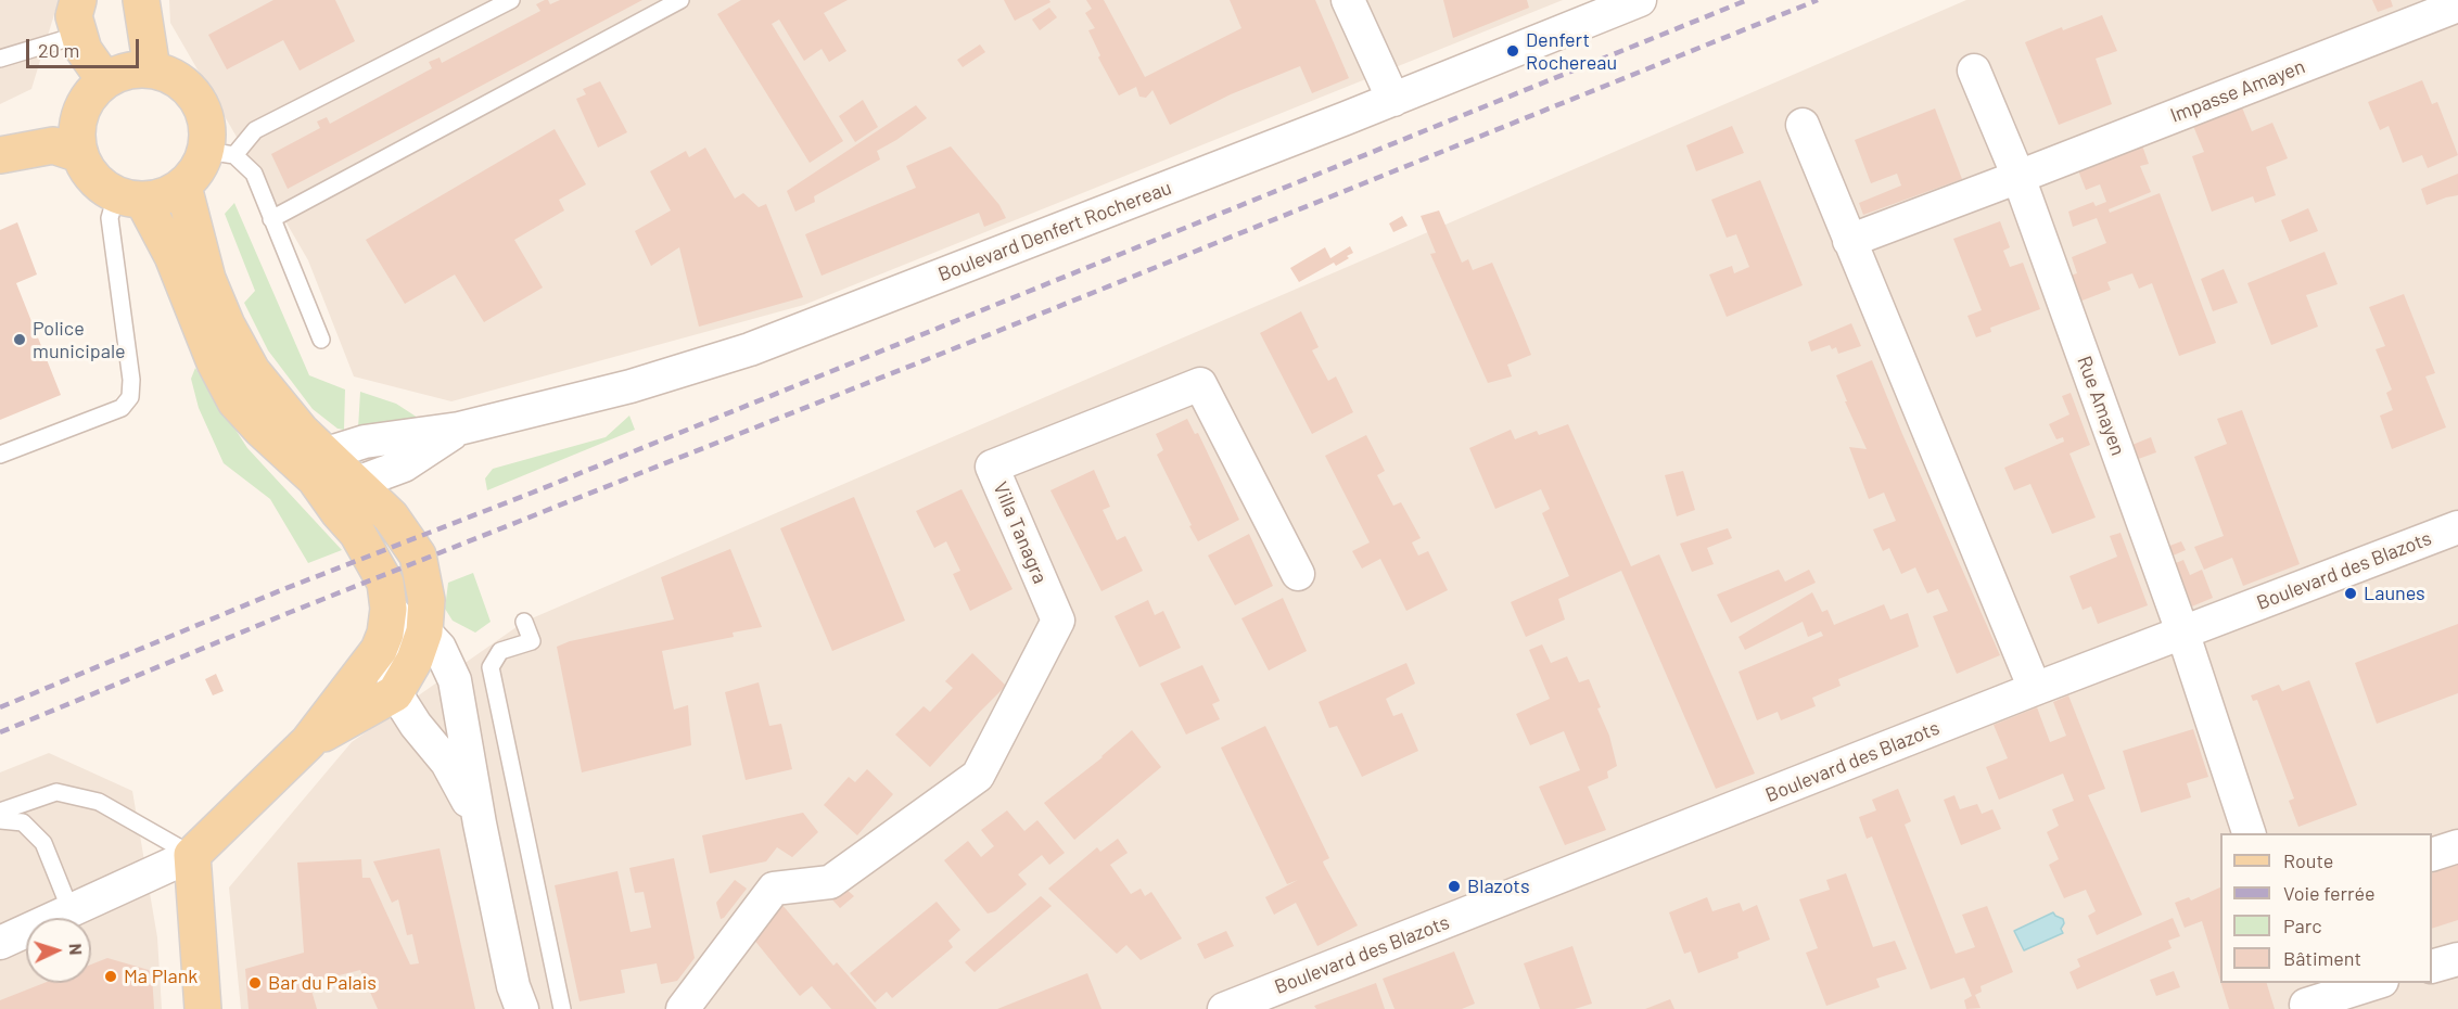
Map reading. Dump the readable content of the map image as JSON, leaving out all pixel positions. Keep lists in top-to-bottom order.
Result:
{
  "streets": {
    "street": [
      "Impasse Amayen",
      "Boulevard Denfert Rochereau",
      "Rue Amayen",
      "Villa Tanagra",
      "Boulevard des Blazots"
    ]
  },
  "crossings": [
    ["Impasse Amayen", "Rue Amayen"],
    ["Rue Amayen", "Boulevard des Blazots"]
  ],
  "places": [
    "Denfert Rochereau",
    "Police municipale",
    "Launes",
    "Blazots",
    "Ma Plank",
    "Bar du Palais"
  ],
  "legend": [
    "Route",
    "Voie ferrée",
    "Parc",
    "Bâtiment"
  ],
  "scale_bar": "20 m",
  "north": "right"
}
